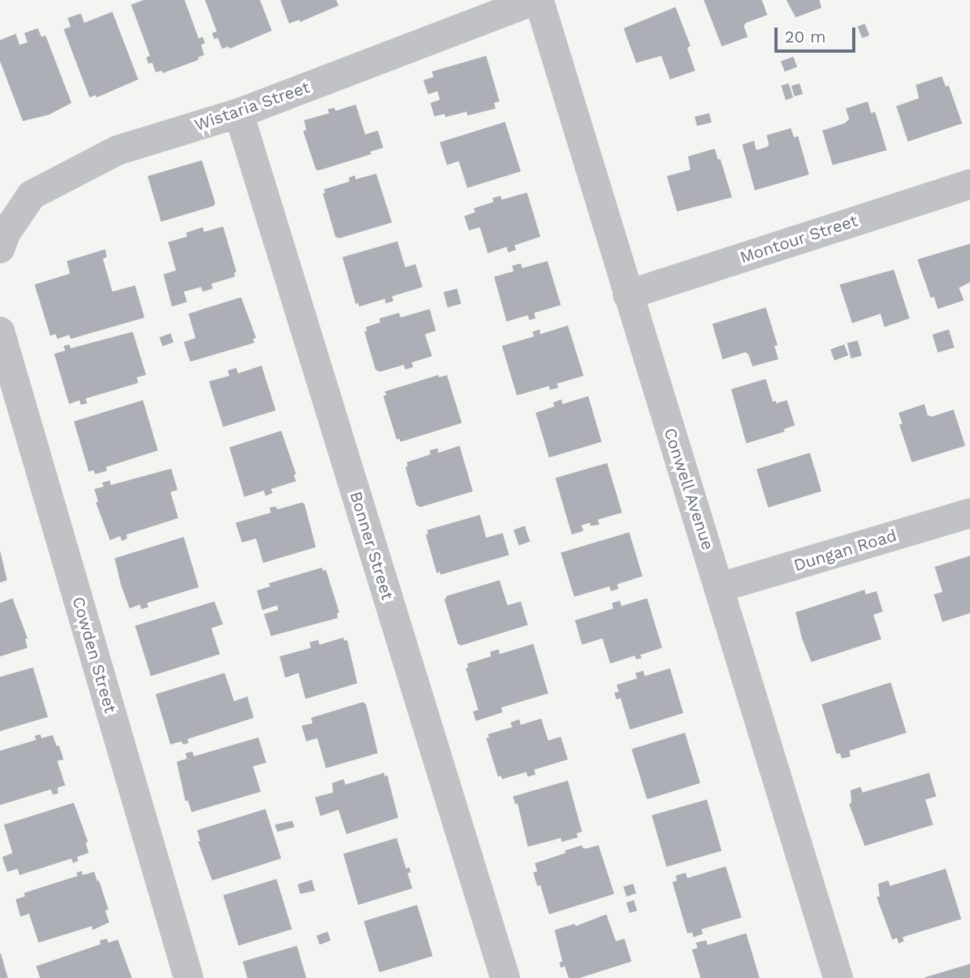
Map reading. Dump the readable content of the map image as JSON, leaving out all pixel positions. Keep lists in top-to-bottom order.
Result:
{
  "streets": {
    "street": [
      "Wistaria Street",
      "Montour Street",
      "Conwell Avenue",
      "Bonner Street",
      "Dungan Road",
      "Cowden Street"
    ]
  },
  "crossings": [
    ["Wistaria Street", "Bonner Street"],
    ["Montour Street", "Conwell Avenue"],
    ["Conwell Avenue", "Dungan Road"]
  ],
  "scale_bar": "20 m"
}
